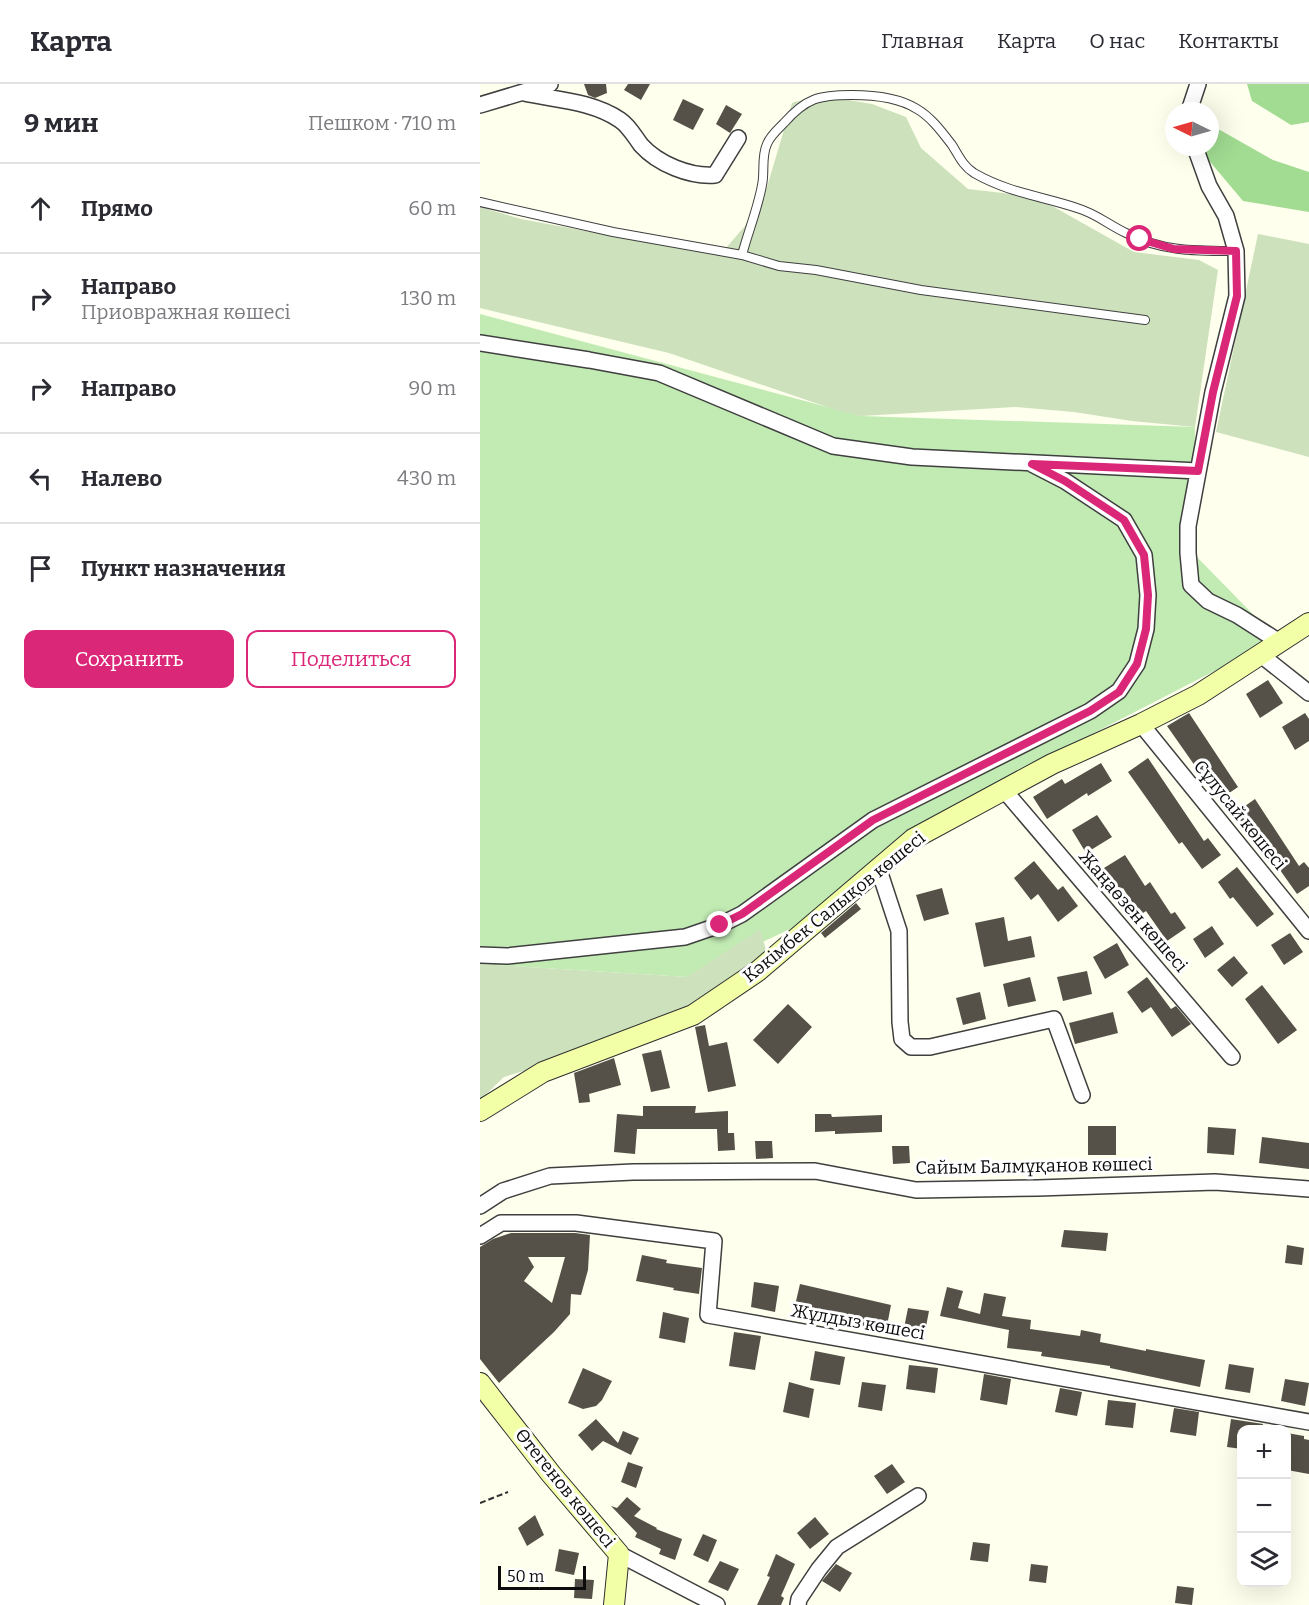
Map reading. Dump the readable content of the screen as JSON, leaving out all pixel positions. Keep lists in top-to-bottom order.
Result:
{
  "streets": {
    "street": [
      "Сұлусай көшесі",
      "Кәкімбек Салықов көшесі",
      "Жаңаөзен көшесі",
      "Сайым Балмұқанов көшесі",
      "Жұлдыз көшесі",
      "Өтегенов көшесі"
    ]
  },
  "crossings": [
    ["Сұлусай көшесі", "Кәкімбек Салықов көшесі"],
    ["Кәкімбек Салықов көшесі", "Жаңаөзен көшесі"]
  ],
  "scale_bar": "50 m",
  "north": "left",
  "page": {
    "header": "Карта",
    "nav": [
      "Главная",
      "Карта",
      "О нас",
      "Контакты"
    ],
    "heading": ["9 мин", "Пешком · 710 m"],
    "list": [
      ["Прямо", "60 m"],
      ["Направо", "Приовражная көшесі", "130 m"],
      ["Направо", "90 m"],
      ["Налево", "430 m"],
      "Пункт назначения"
    ],
    "buttons": ["Сохранить", "Поделиться"],
    "map_buttons": ["+", "−"],
    "scale": "50 m"
  }
}
